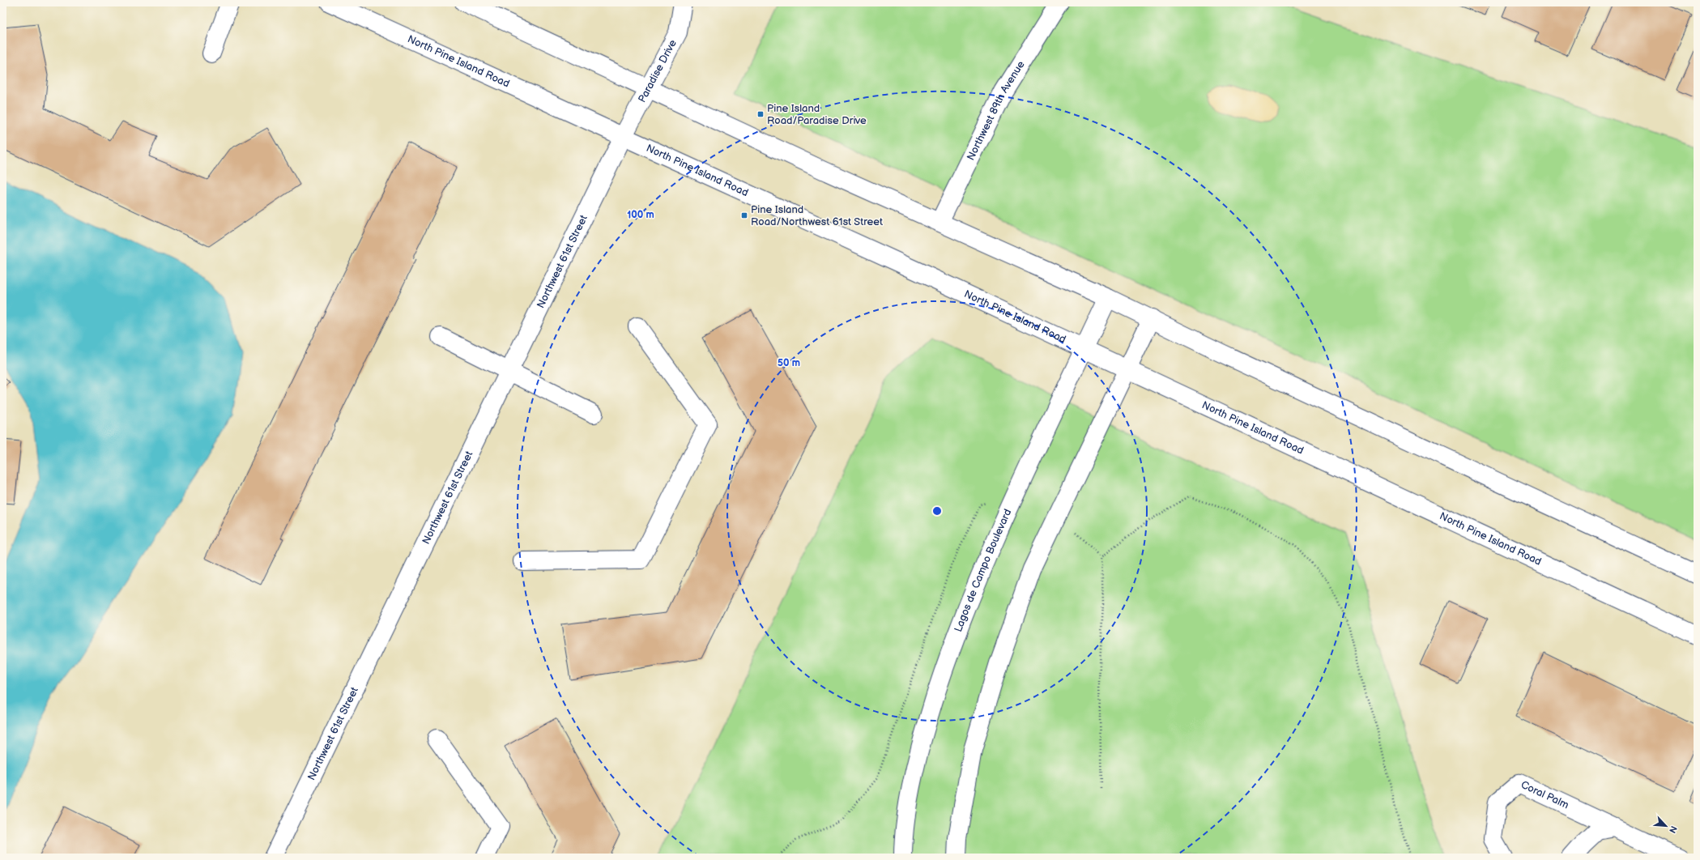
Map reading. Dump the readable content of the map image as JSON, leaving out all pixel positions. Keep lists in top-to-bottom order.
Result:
{
  "streets": {
    "main road": [
      "North Pine Island Road",
      "Paradise Drive",
      "Northwest 89th Avenue",
      "Northwest 61st Street",
      "Lagos de Campo Boulevard",
      "Coral Palm"
    ]
  },
  "crossings": [
    ["North Pine Island Road", "Paradise Drive"],
    ["North Pine Island Road", "Northwest 61st Street"],
    ["North Pine Island Road", "Lagos de Campo Boulevard"],
    ["Paradise Drive", "Northwest 61st Street"]
  ],
  "places": {
    "transit": ["Pine Island Road/Paradise Drive", "Pine Island Road/Northwest 61st Street"]
  },
  "north": "bottom right",
  "rings": ["100 m", "50 m"]
}
